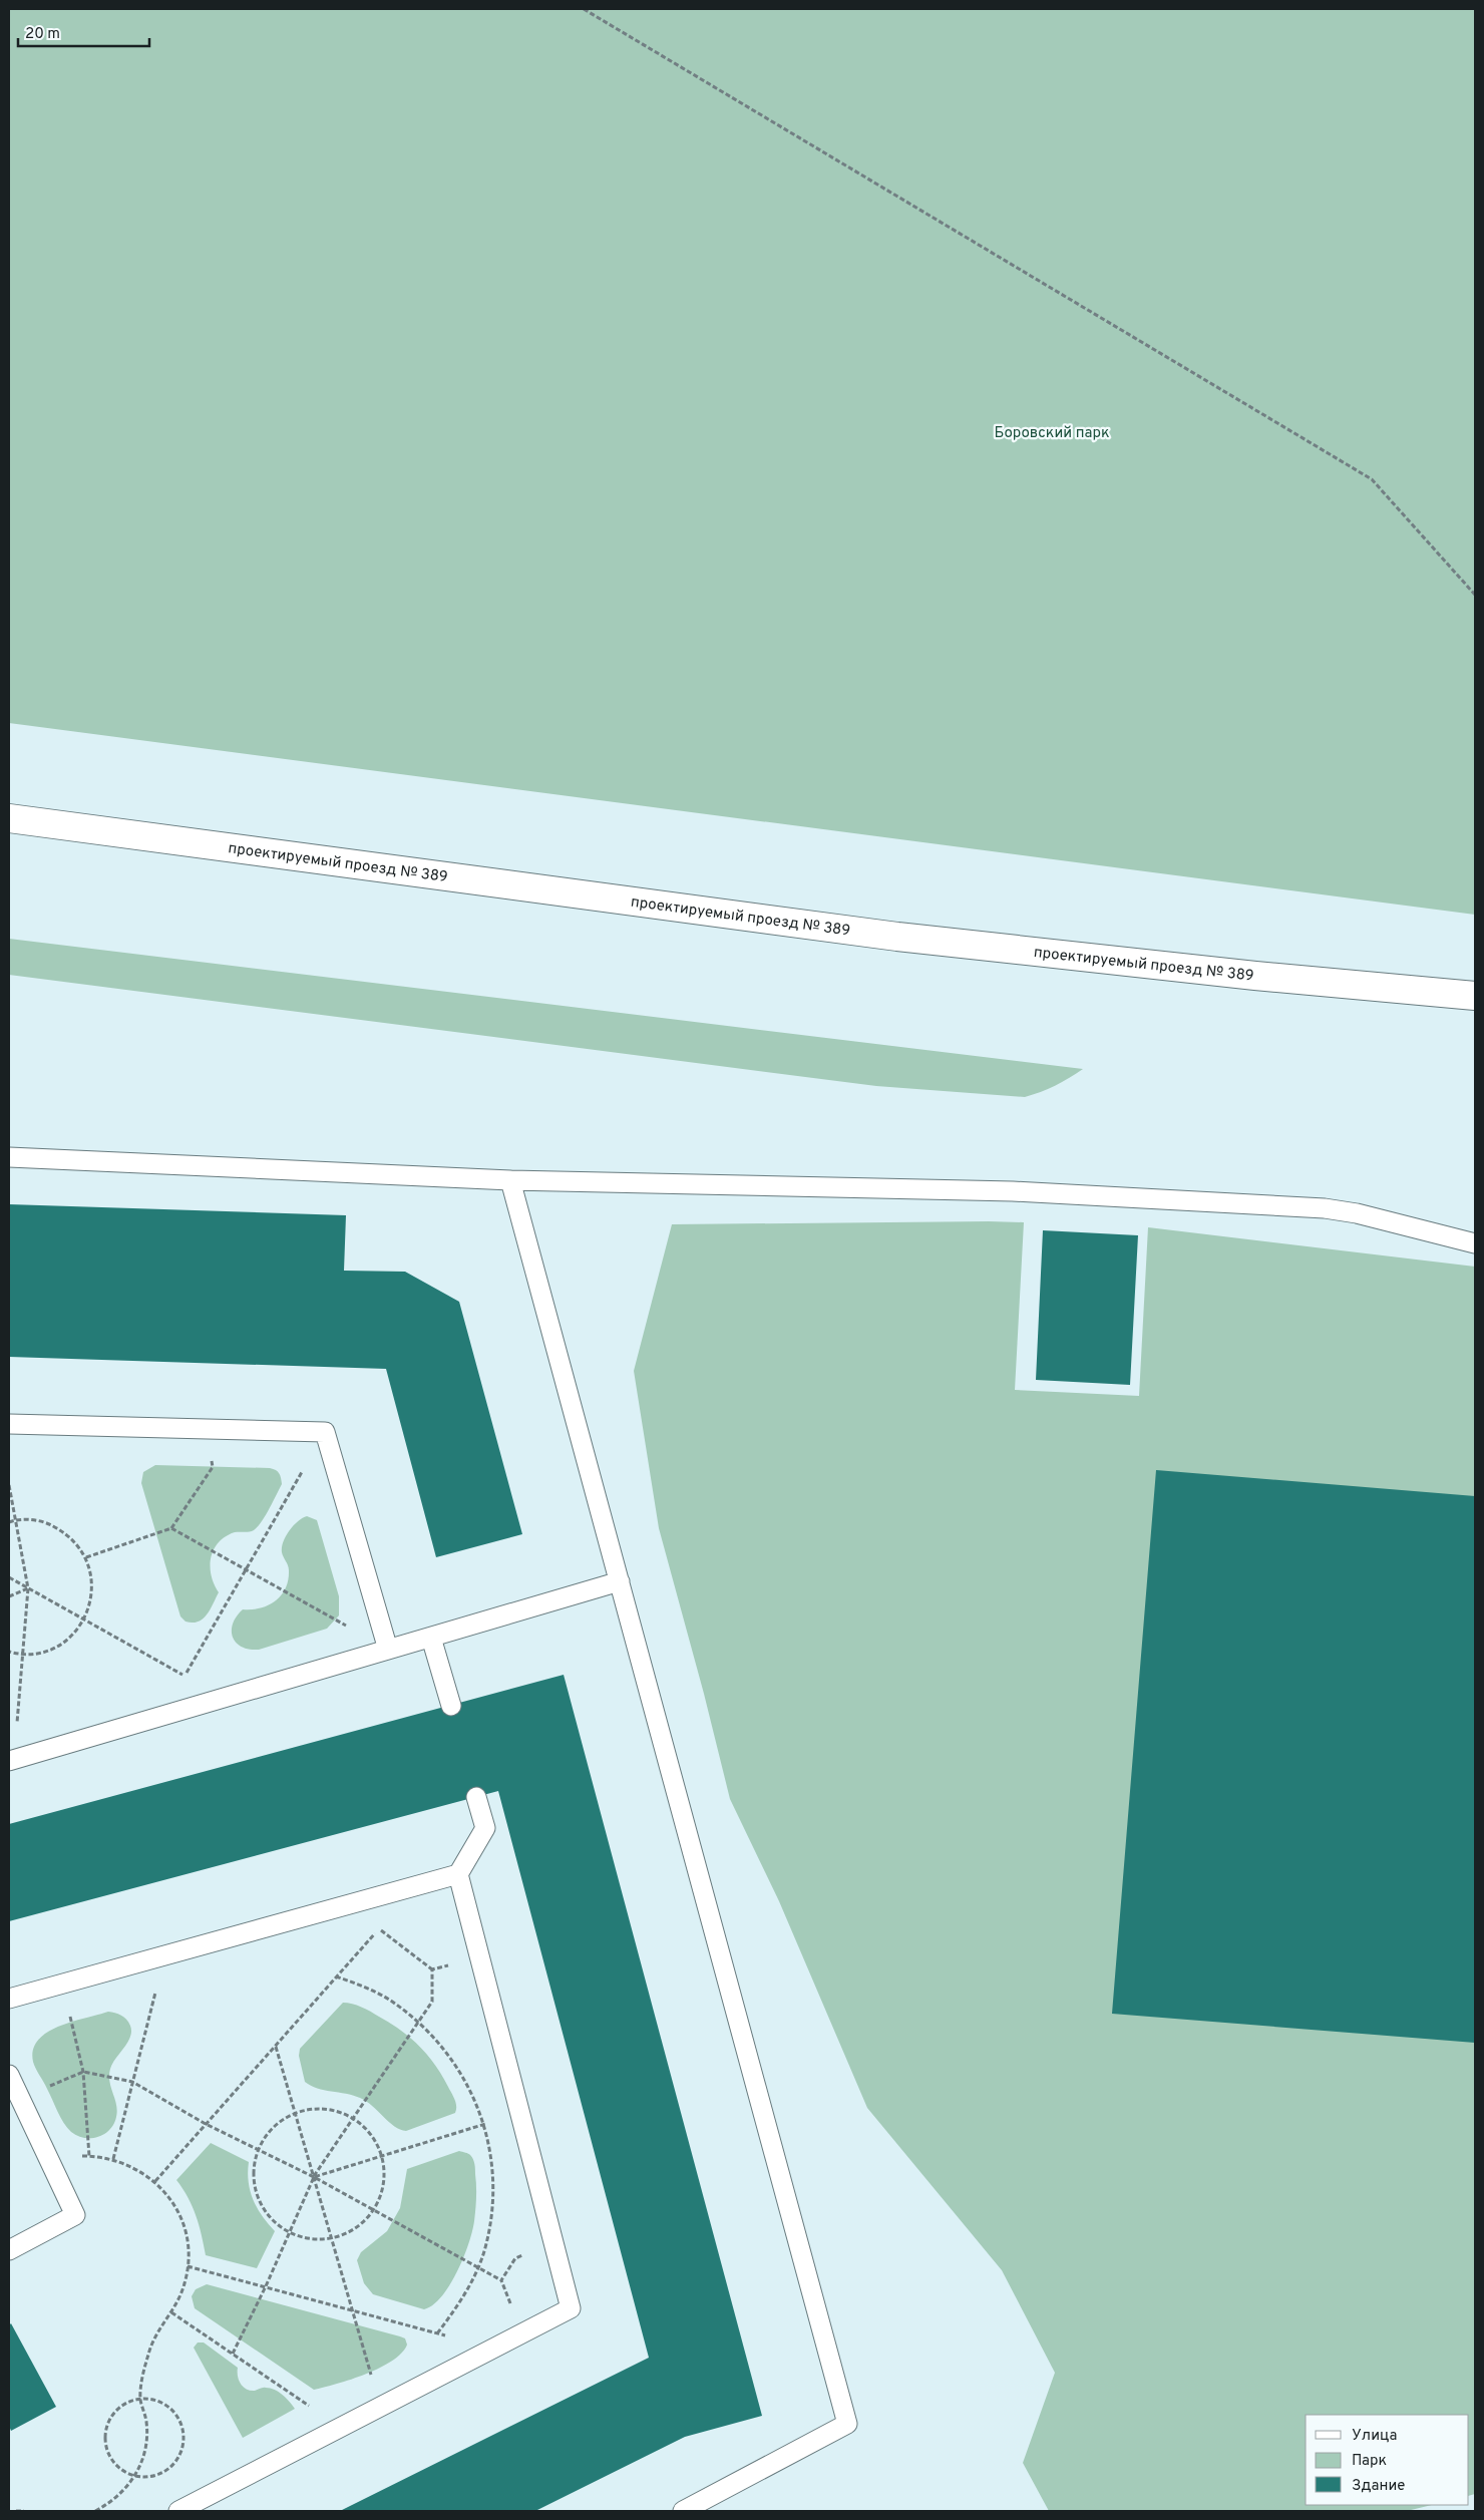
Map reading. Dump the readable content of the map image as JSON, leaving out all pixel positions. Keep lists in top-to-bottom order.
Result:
{
  "streets": {
    "main road": ["проектируемый проезд № 389"]
  },
  "parks": ["Боровский парк"],
  "legend": ["Улица", "Парк", "Здание"],
  "scale_bar": "20 m"
}
